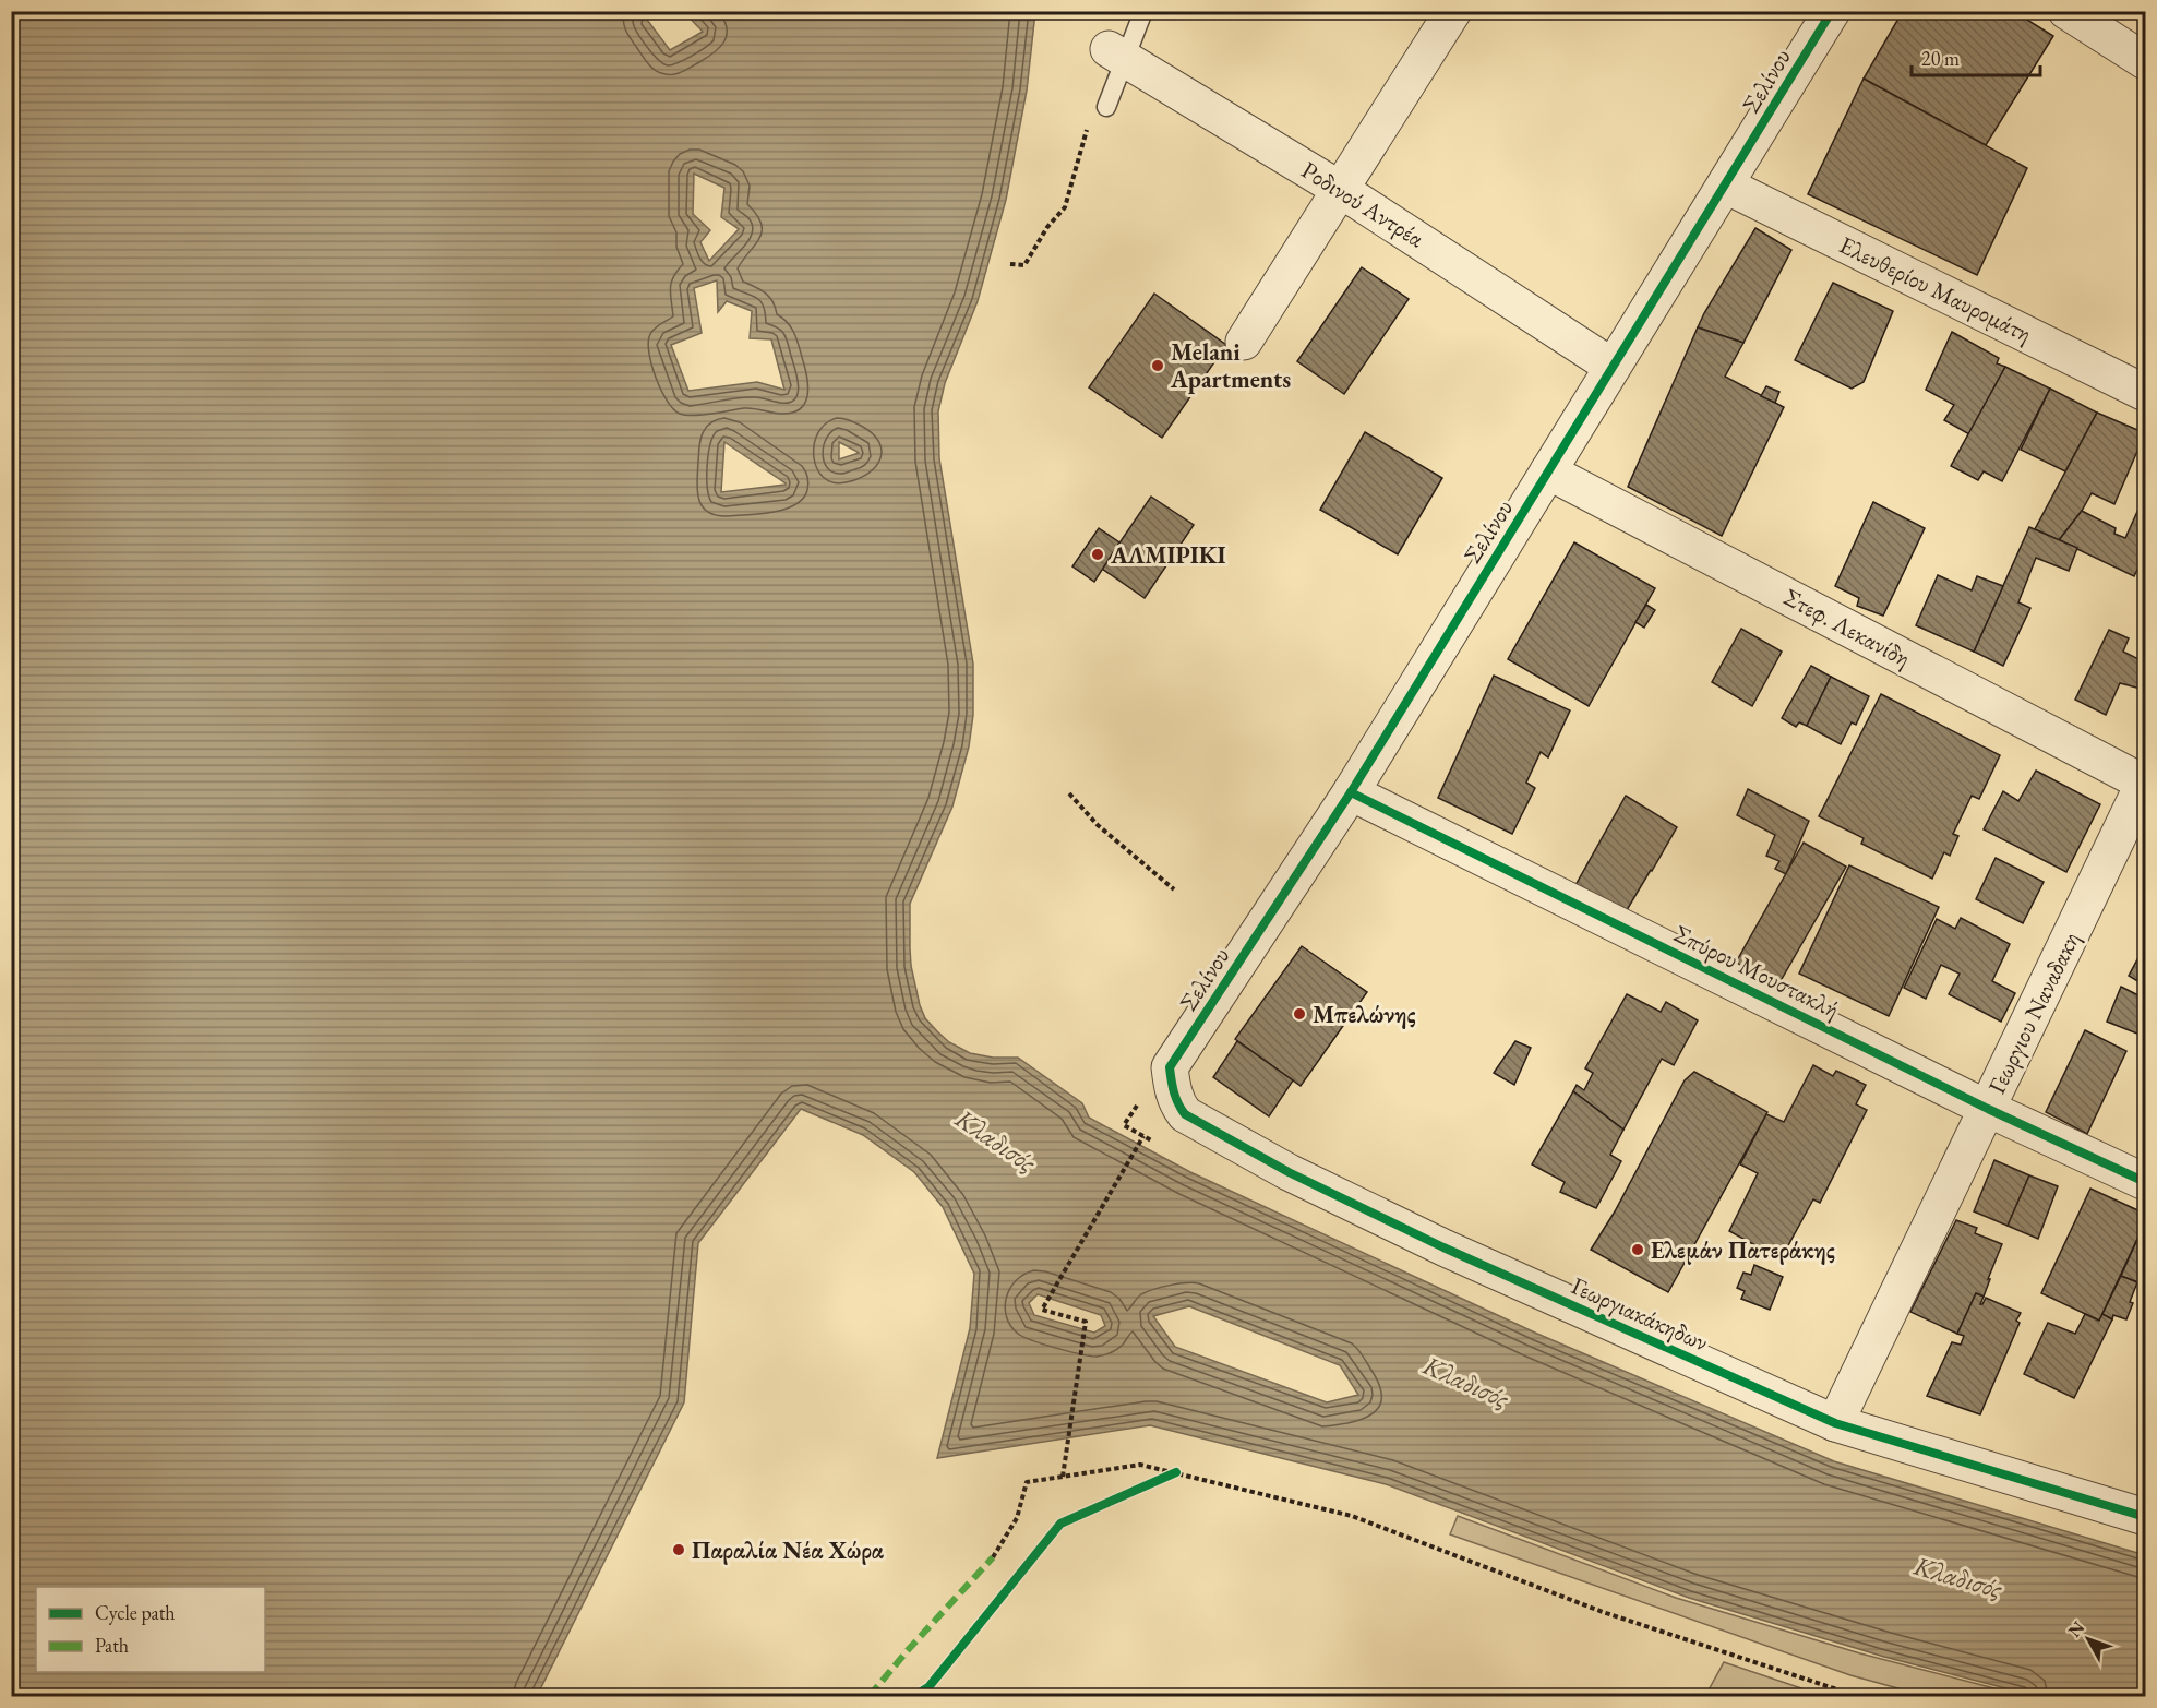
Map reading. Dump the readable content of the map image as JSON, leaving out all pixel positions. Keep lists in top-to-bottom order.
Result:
{
  "streets": {
    "street": [
      "Σελίνου",
      "Ροδινού Αντρέα",
      "Ελευθερίου Μαυρομάτη",
      "Στεφ. Λεκανίδη",
      "Σπύρου Μουστακλή",
      "Γεωργιου Ναναδακη",
      "Γεωργιακάκηδων"
    ]
  },
  "crossings": [
    ["Σελίνου", "Ροδινού Αντρέα"],
    ["Σελίνου", "Ελευθερίου Μαυρομάτη"],
    ["Σελίνου", "Στεφ. Λεκανίδη"],
    ["Σελίνου", "Σπύρου Μουστακλή"],
    ["Σελίνου", "Γεωργιακάκηδων"],
    ["Στεφ. Λεκανίδη", "Γεωργιου Ναναδακη"],
    ["Σπύρου Μουστακλή", "Γεωργιου Ναναδακη"],
    ["Γεωργιου Ναναδακη", "Γεωργιακάκηδων"]
  ],
  "water": ["Κλαδισός"],
  "places": [
    "Melani Apartments",
    "ΑΛΜΙΡΙΚΙ",
    "Μπελώνης",
    "Ελεμάν Πατεράκης",
    "Παραλία Νέα Χώρα"
  ],
  "legend": ["Cycle path", "Path"],
  "scale_bar": "20 m",
  "north": "top left"
}
